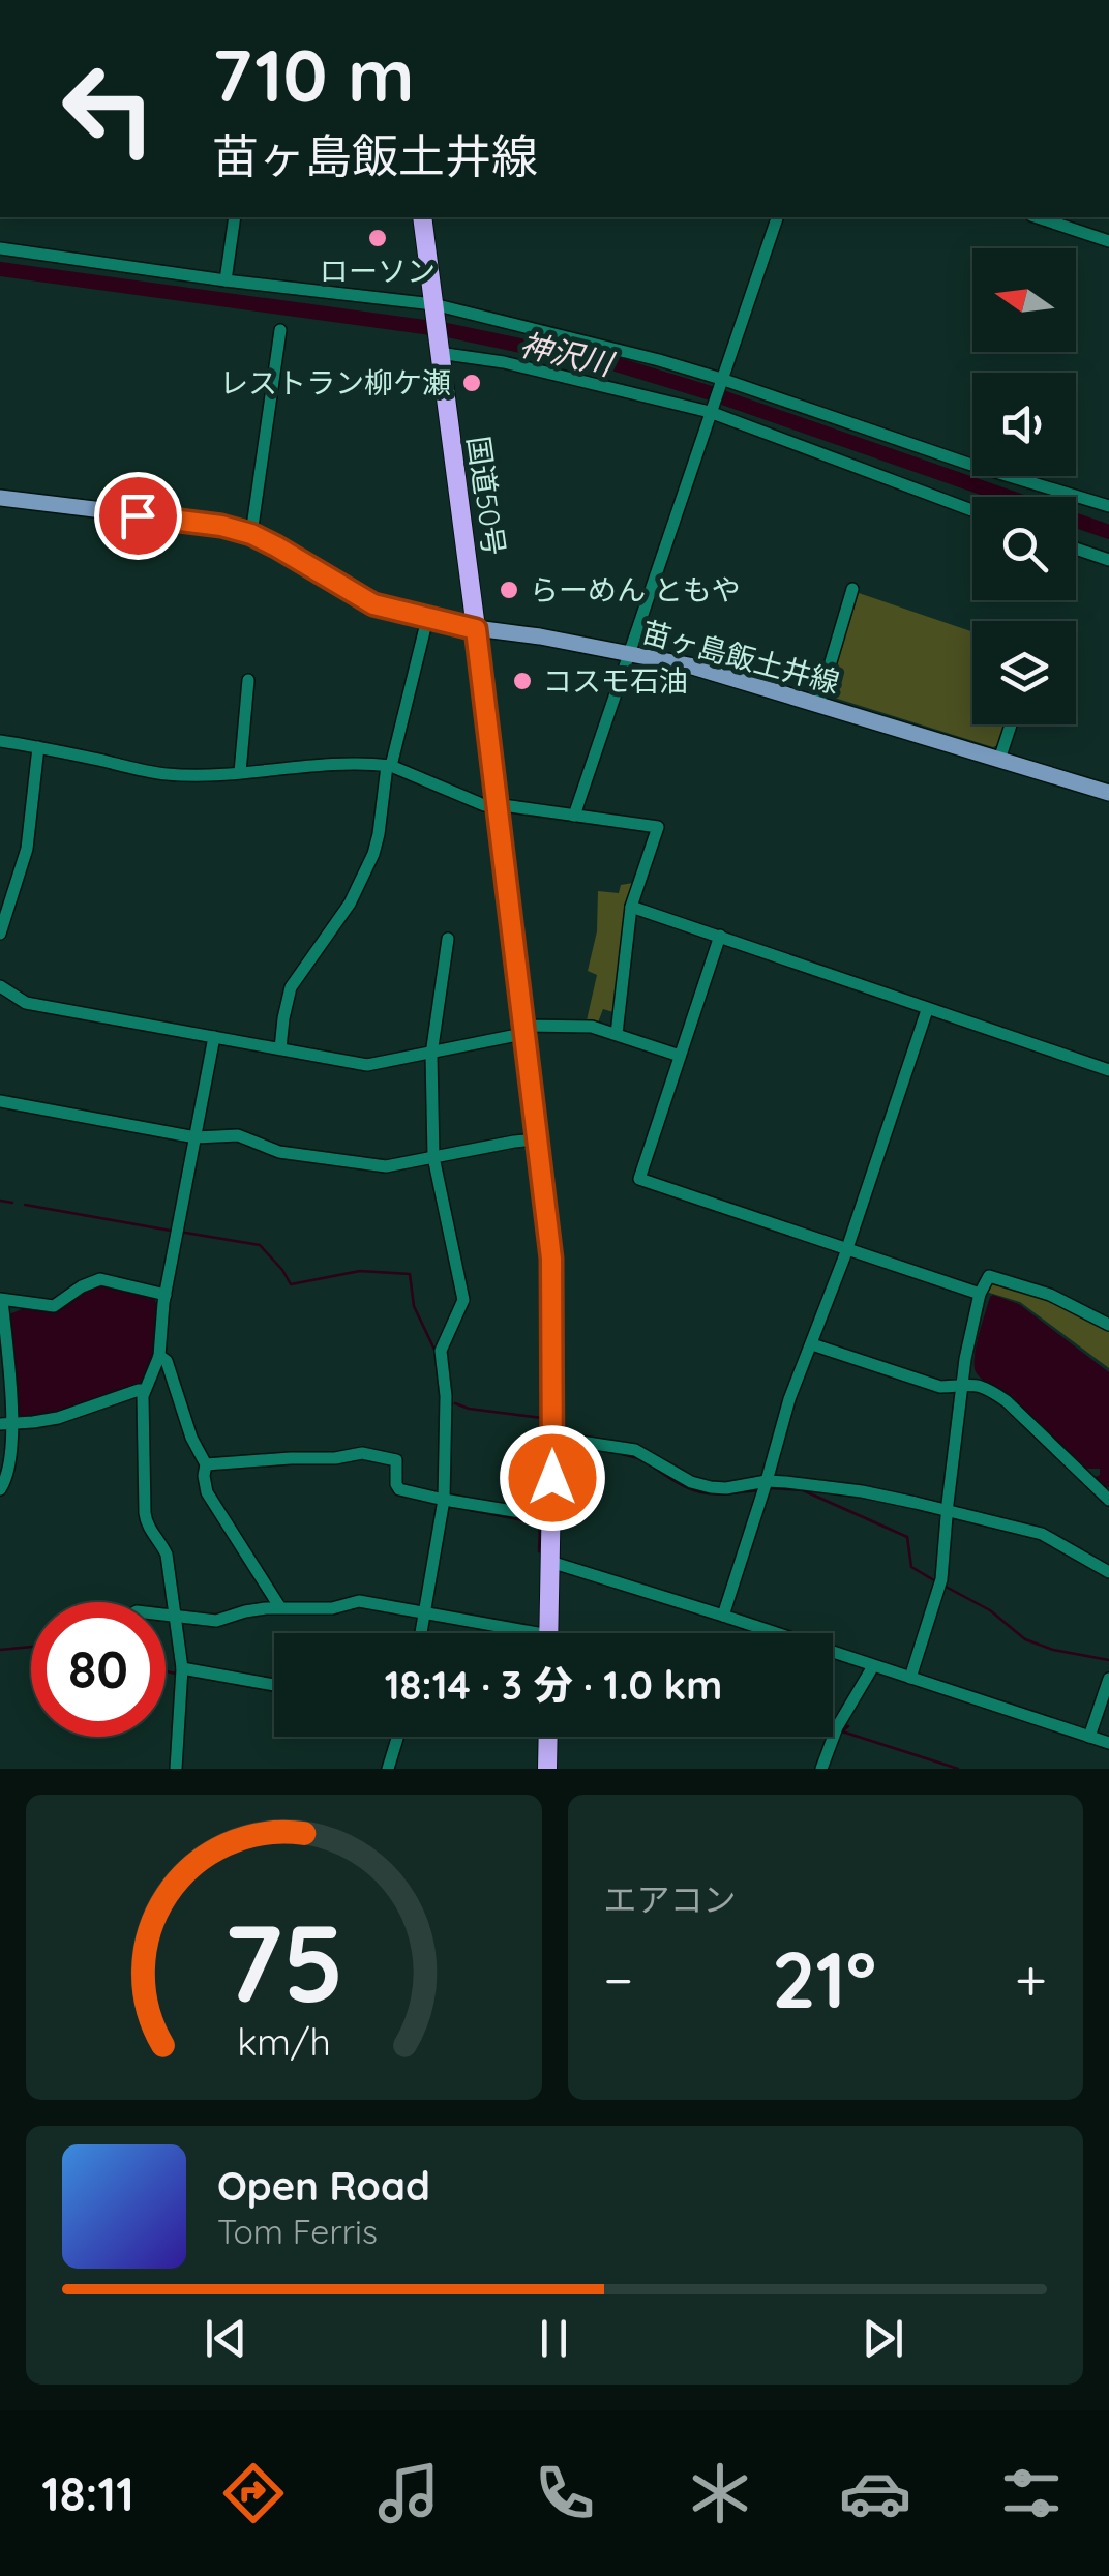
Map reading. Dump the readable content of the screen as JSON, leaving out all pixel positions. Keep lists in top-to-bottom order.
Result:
{
  "streets": {
    "highway": ["国道50号"],
    "main road": ["苗ヶ島飯土井線"]
  },
  "crossings": [
    ["国道50号", "苗ヶ島飯土井線"]
  ],
  "water": ["神沢川"],
  "places": [
    "ローソン",
    "レストラン柳ケ瀬",
    "らーめん ともや",
    "コスモ石油"
  ],
  "north": "left",
  "page": {
    "turn": ["710 m", "苗ヶ島飯土井線"],
    "limit": "80",
    "trip": "18:14 · 3 分 · 1.0 km",
    "tile": "エアコン",
    "heat": ["−", "21°", "+"],
    "song": ["Open Road", "Tom Ferris"],
    "tabs": "18:11",
    "gauge": ["75", "km/h"]
  }
}
